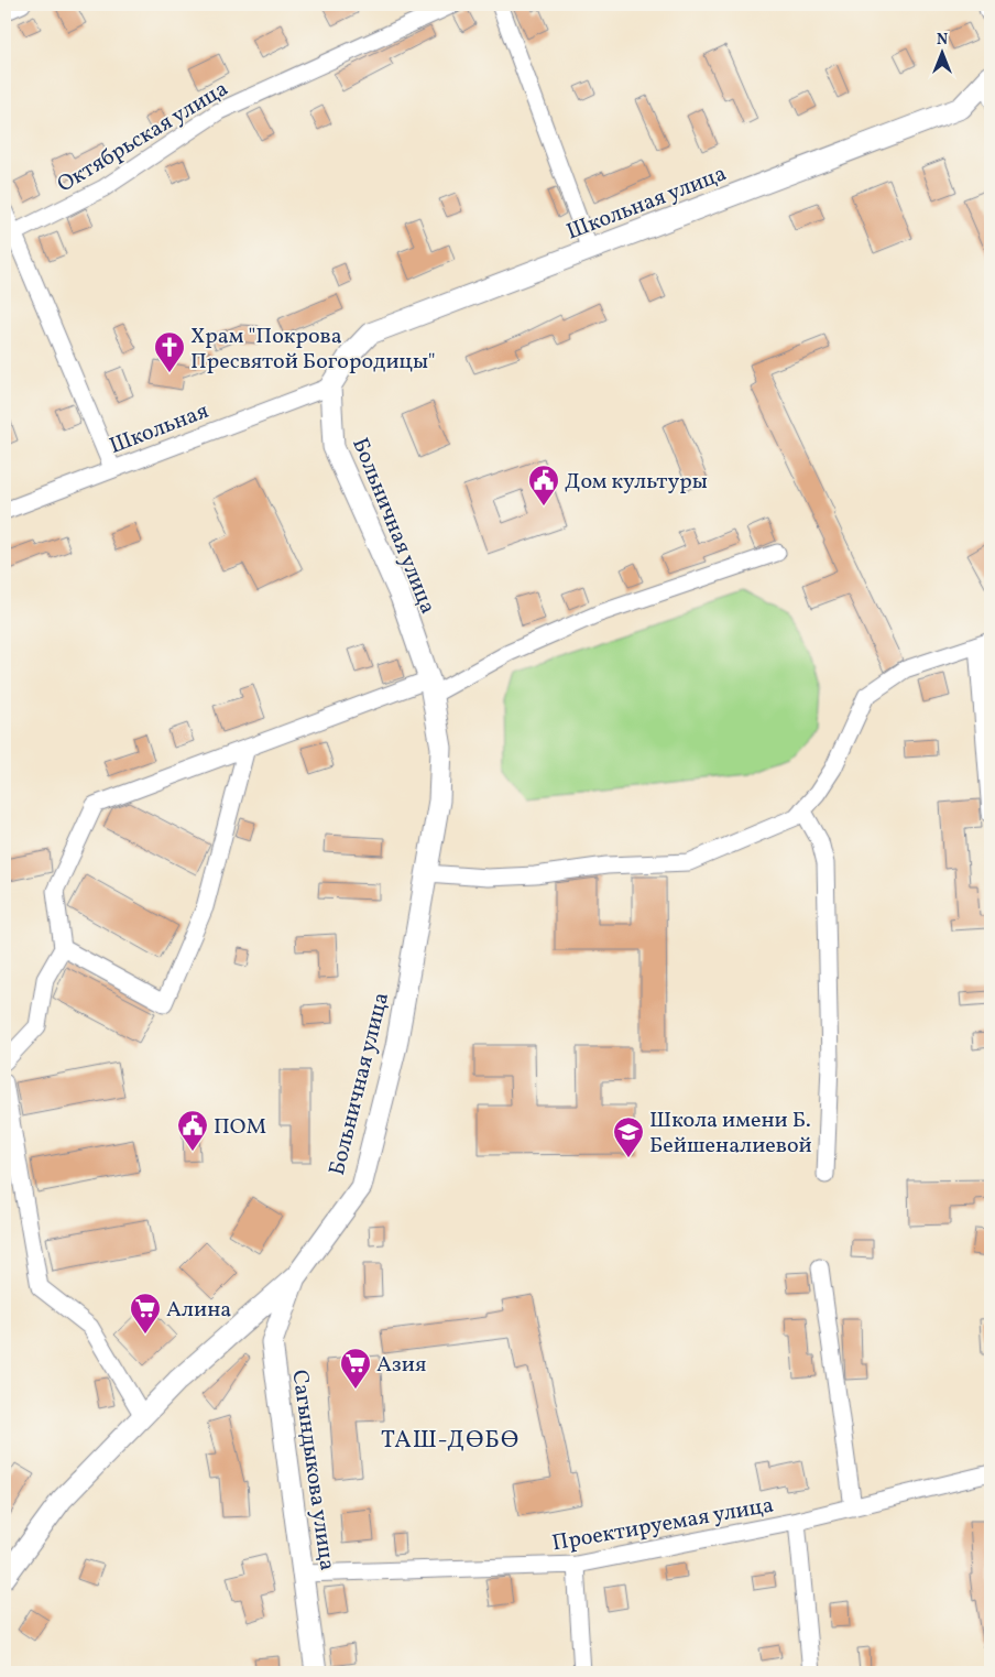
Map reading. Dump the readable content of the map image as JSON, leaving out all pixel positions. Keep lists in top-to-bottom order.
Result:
{
  "streets": {
    "street": [
      "Октябрьская улица",
      "Школьная улица",
      "Школьная",
      "Больничная улица",
      "Сагындыкова улица",
      "Проектируемая улица"
    ]
  },
  "crossings": [
    ["Школьная улица", "Школьная"],
    ["Школьная улица", "Больничная улица"],
    ["Школьная", "Больничная улица"],
    ["Больничная улица", "Сагындыкова улица"],
    ["Сагындыкова улица", "Проектируемая улица"]
  ],
  "districts": ["ТАШ-ДӨБӨ"],
  "places": {
    "church": ["Храм \"Покрова Пресвятой Богородицы\""],
    "public building": ["Дом культуры", "ПОМ"],
    "school or university": ["Школа имени Б. Бейшеналиевой"],
    "supermarket": ["Алина", "Азия"]
  },
  "north": "top"
}
